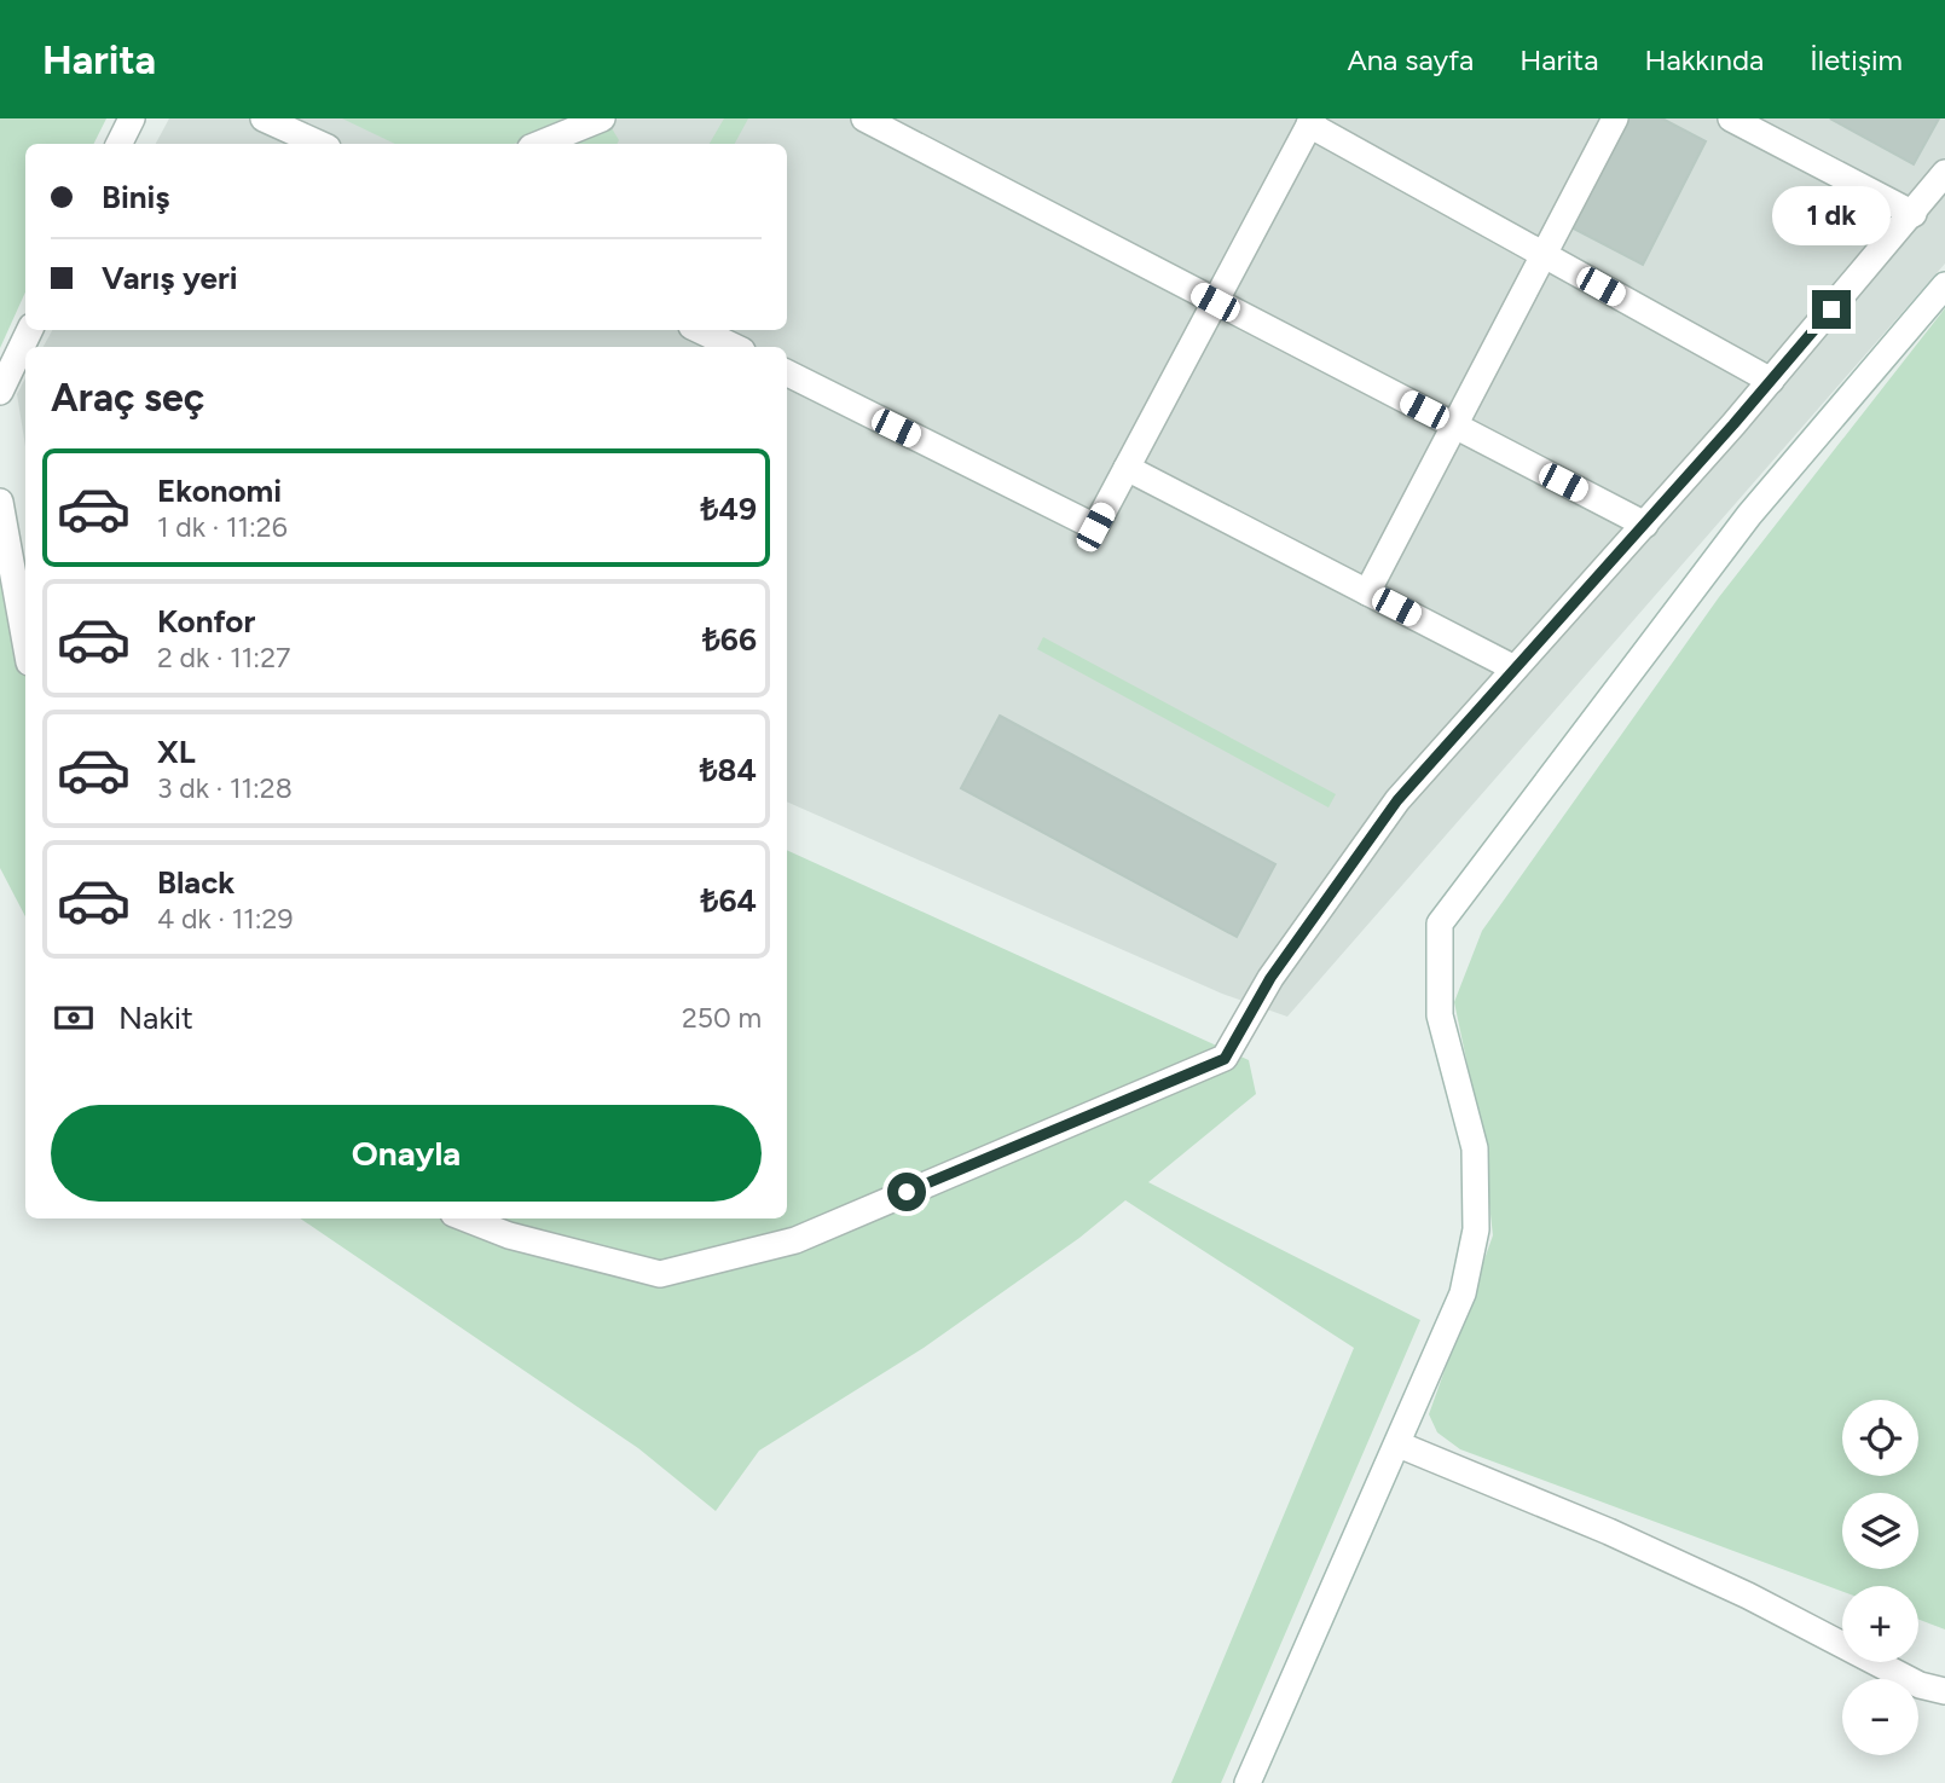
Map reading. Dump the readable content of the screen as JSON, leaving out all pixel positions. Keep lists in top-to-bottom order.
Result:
{
  "page": {
    "header": "Harita",
    "nav": [
      "Ana sayfa",
      "Harita",
      "Hakkında",
      "İletişim"
    ],
    "banner": ["Biniş", "Varış yeri"],
    "bubble": "1 dk",
    "heading": "Araç seç",
    "list": [
      {
        "name": "Ekonomi",
        "note": "1 dk · 11:26",
        "value": "₺49"
      },
      {
        "name": "Konfor",
        "note": "2 dk · 11:27",
        "value": "₺66"
      },
      {
        "name": "XL",
        "note": "3 dk · 11:28",
        "value": "₺84"
      },
      {
        "name": "Black",
        "note": "4 dk · 11:29",
        "value": "₺64"
      }
    ],
    "pay": ["Nakit", "250 m"],
    "buttons": "Onayla",
    "map_buttons": ["+", "−"]
  }
}
